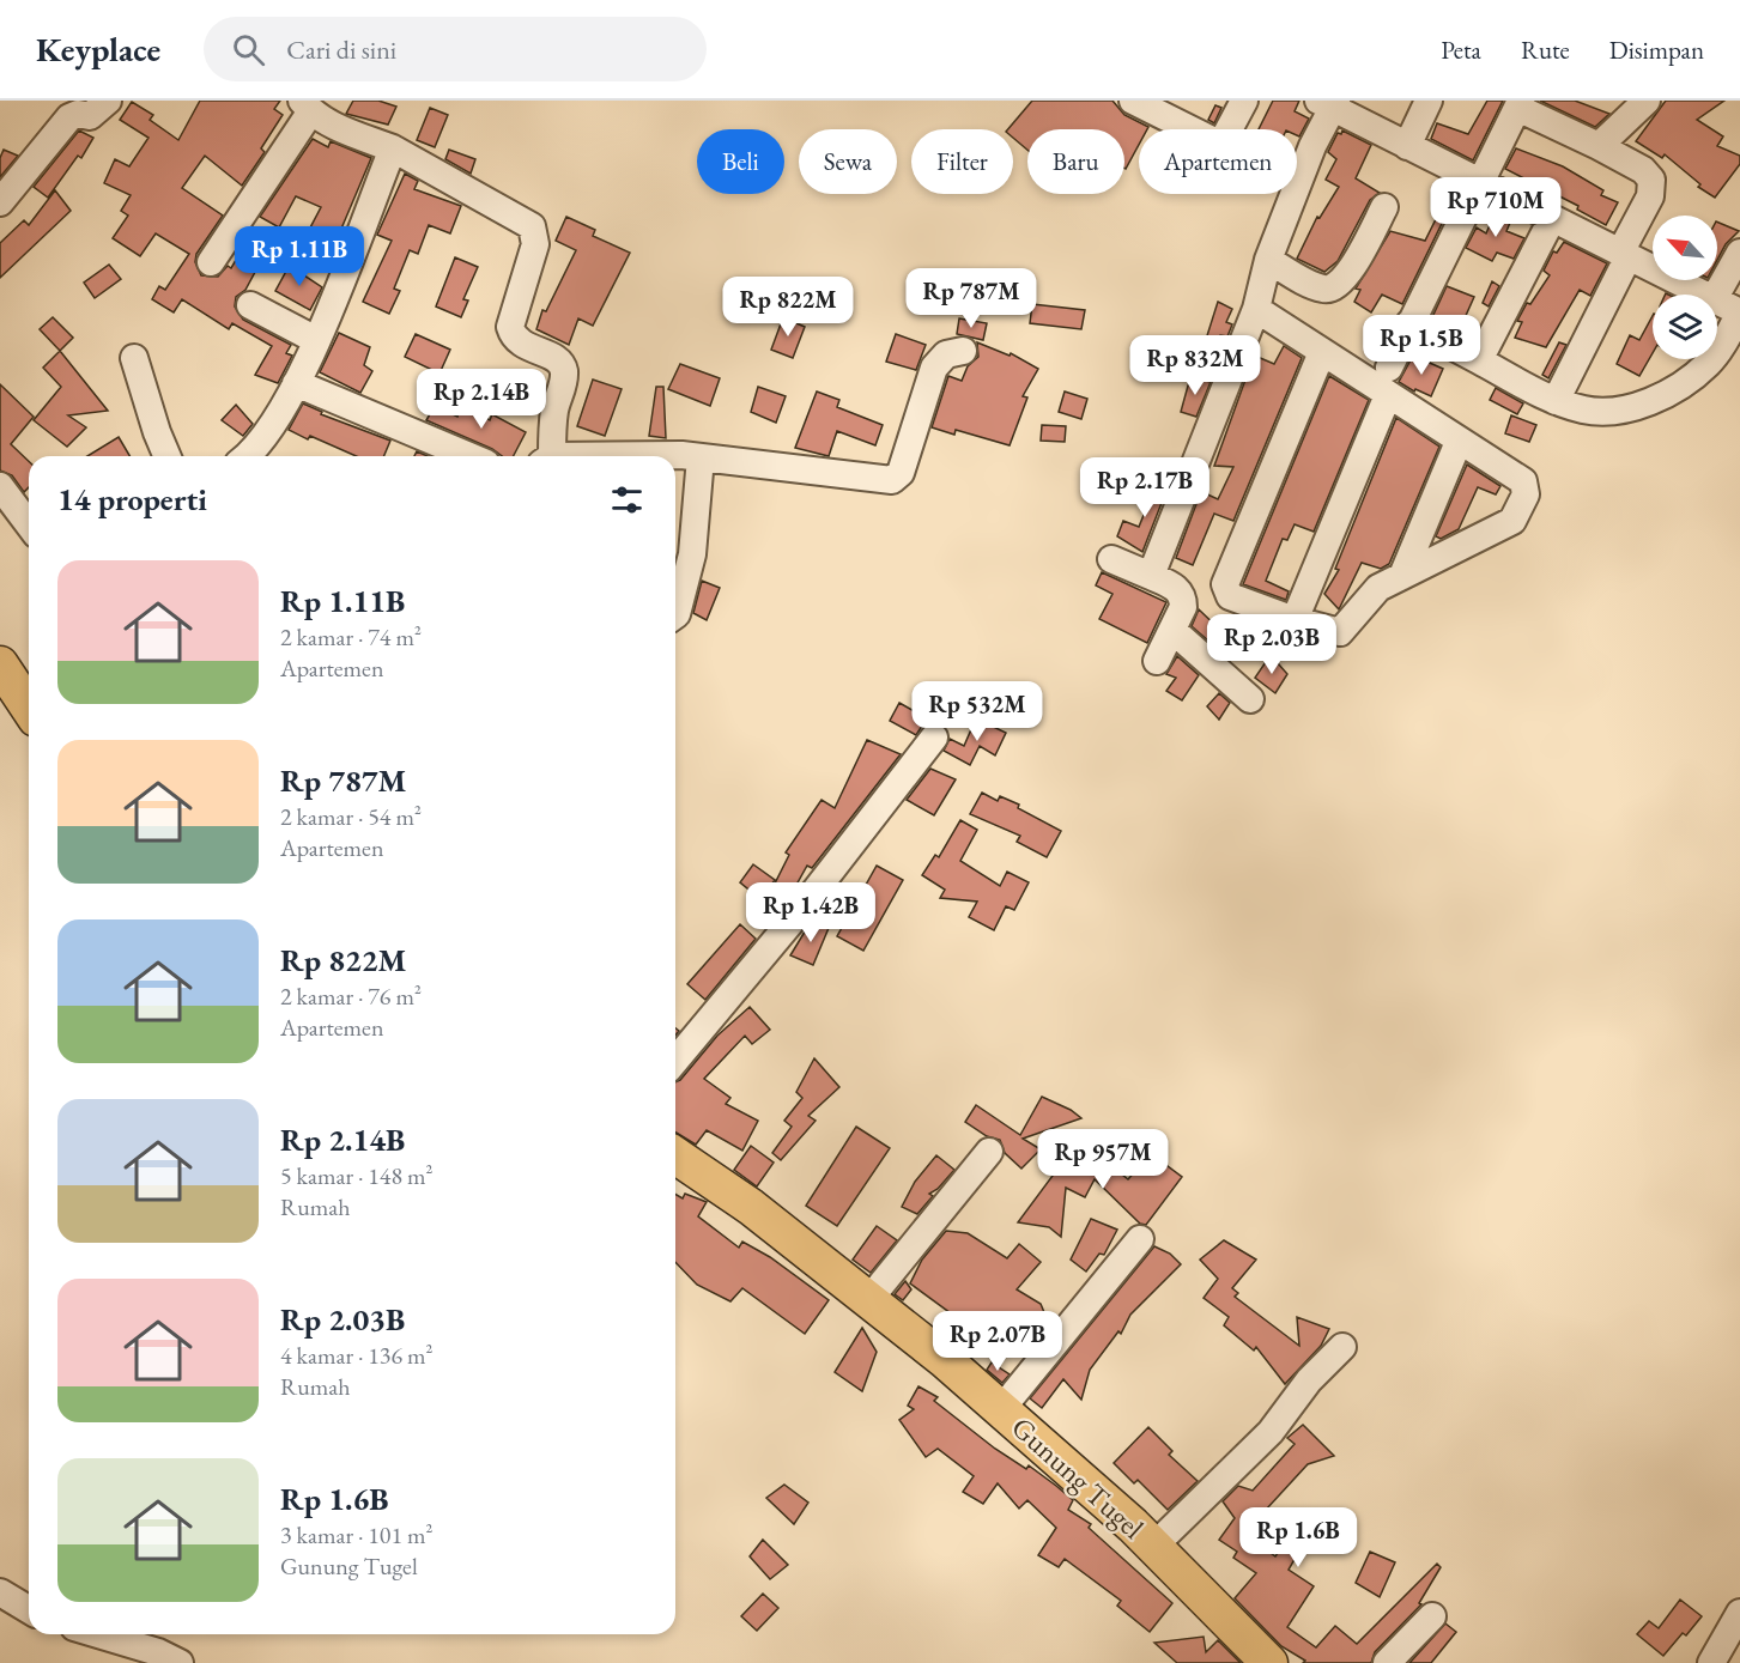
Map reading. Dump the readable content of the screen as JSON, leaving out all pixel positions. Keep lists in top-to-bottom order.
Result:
{
  "streets": {
    "main road": ["Gunung Tugel"]
  },
  "north": "top left",
  "page": {
    "header": "Keyplace",
    "search": "Cari di sini",
    "nav": ["Peta", "Rute", "Disimpan"],
    "chip": [
      "Beli",
      "Sewa",
      "Filter",
      "Baru",
      "Apartemen"
    ],
    "price": [
      "Rp 710M",
      "Rp 1.11B",
      "Rp 787M",
      "Rp 822M",
      "Rp 1.5B",
      "Rp 832M",
      "Rp 2.14B",
      "Rp 2.17B",
      "Rp 2.03B",
      "Rp 532M",
      "Rp 1.42B",
      "Rp 957M",
      "Rp 2.07B",
      "Rp 1.6B"
    ],
    "heading": "14 properti",
    "list": [
      {
        "name": "Rp 1.11B",
        "note": "2 kamar · 74 m² · Apartemen"
      },
      {
        "name": "Rp 787M",
        "note": "2 kamar · 54 m² · Apartemen"
      },
      {
        "name": "Rp 822M",
        "note": "2 kamar · 76 m² · Apartemen"
      },
      {
        "name": "Rp 2.14B",
        "note": "5 kamar · 148 m² · Rumah"
      },
      {
        "name": "Rp 2.03B",
        "note": "4 kamar · 136 m² · Rumah"
      },
      {
        "name": "Rp 1.6B",
        "note": "3 kamar · 101 m² · Gunung Tugel"
      }
    ]
  }
}
